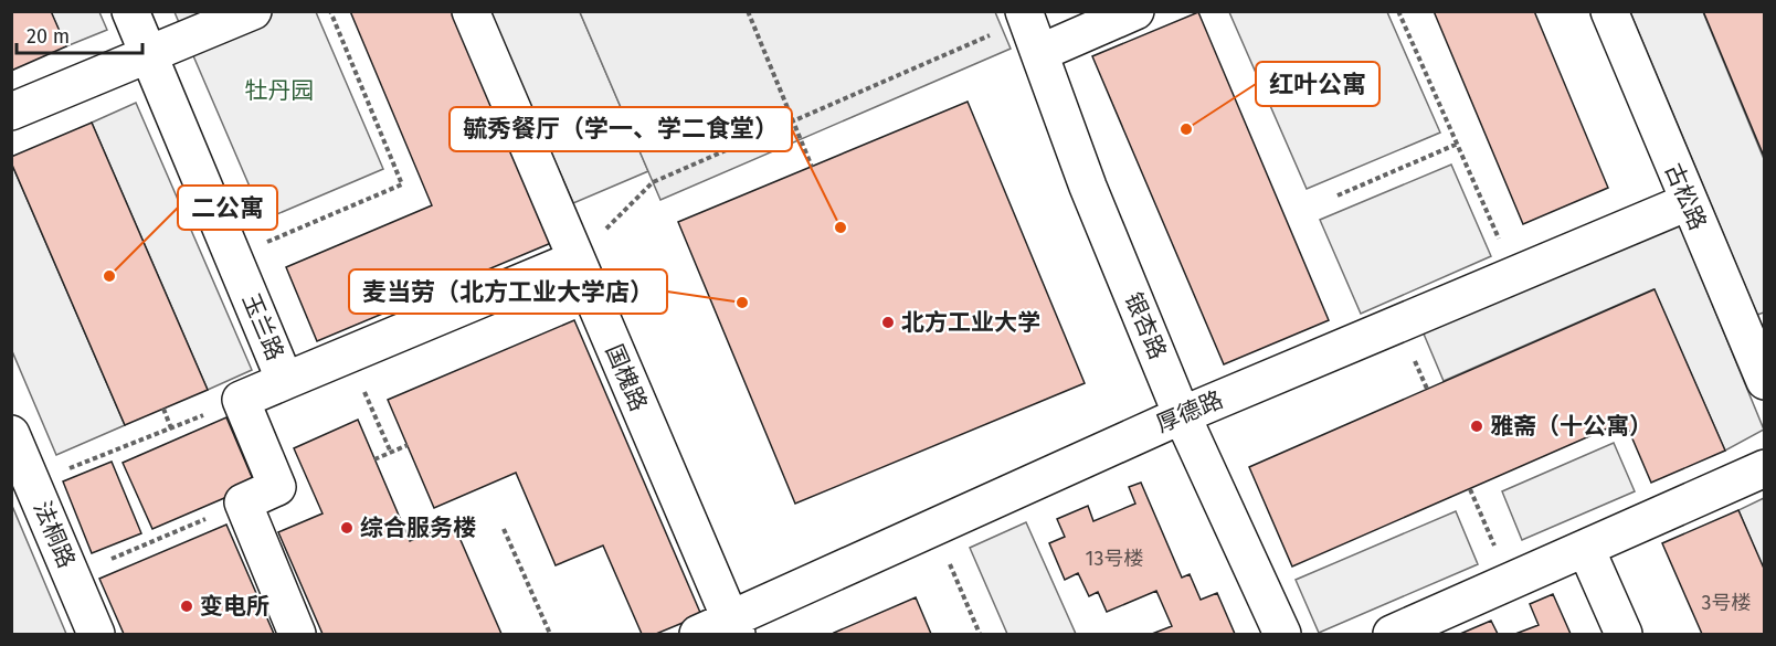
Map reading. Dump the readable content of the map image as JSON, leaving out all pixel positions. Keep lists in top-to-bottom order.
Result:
{
  "streets": {
    "street": [
      "古松路",
      "银杏路",
      "玉兰路",
      "国槐路",
      "厚德路",
      "法桐路"
    ]
  },
  "crossings": [
    ["古松路", "厚德路"],
    ["银杏路", "厚德路"],
    ["国槐路", "厚德路"]
  ],
  "parks": ["牡丹园"],
  "places": [
    "红叶公寓",
    "毓秀餐厅（学一、学二食堂）",
    "二公寓",
    "麦当劳（北方工业大学店）",
    "北方工业大学",
    "雅斋（十公寓）",
    "综合服务楼",
    "变电所"
  ],
  "house_numbers": ["13号楼", "3号楼"],
  "scale_bar": "20 m"
}
